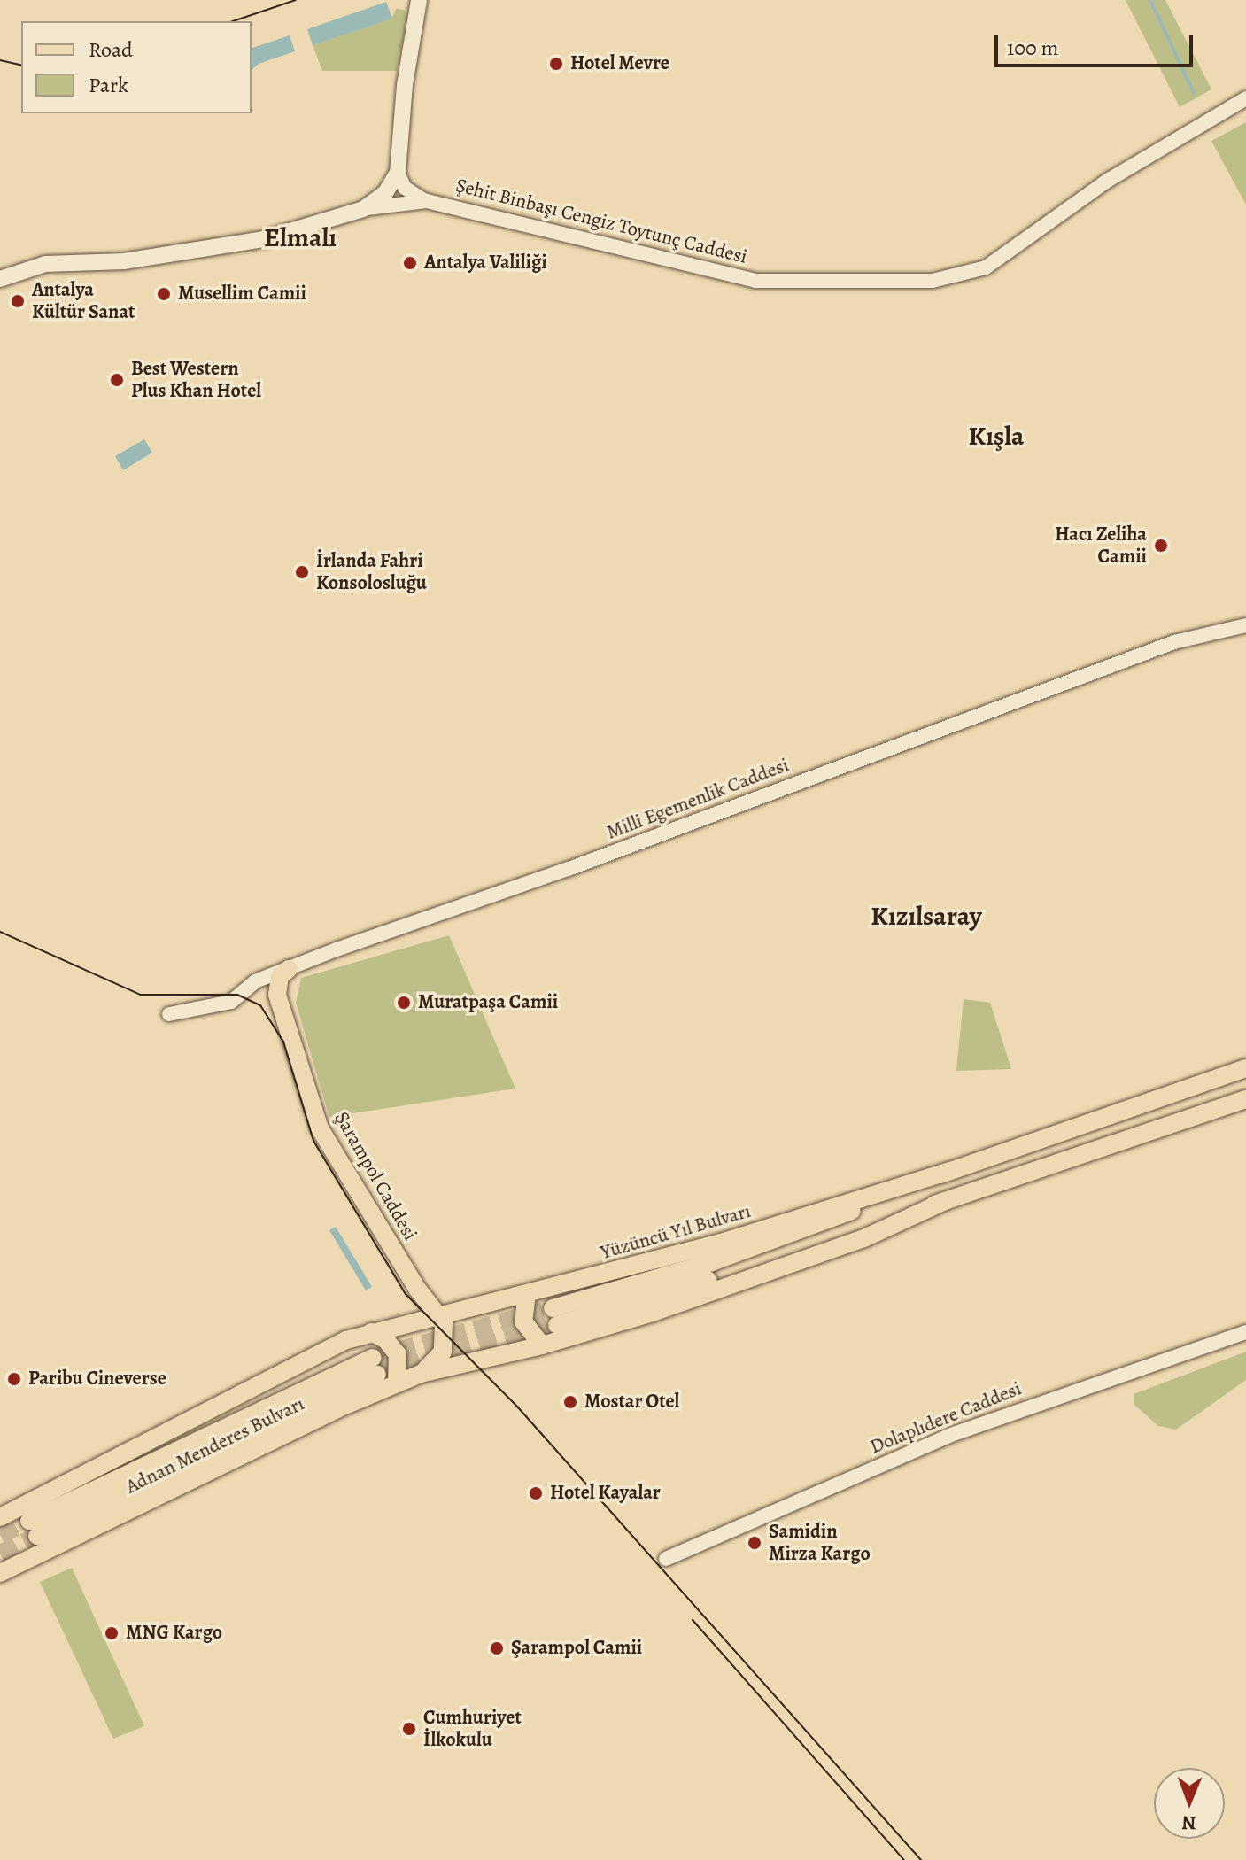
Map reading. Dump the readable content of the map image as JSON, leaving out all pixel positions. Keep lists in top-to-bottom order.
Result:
{
  "streets": {
    "main road": [
      "Şehit Binbaşı Cengiz Toytunç Caddesi",
      "Şarampol Caddesi",
      "Yüzüncü Yıl Bulvarı",
      "Adnan Menderes Bulvarı"
    ],
    "street": ["Milli Egemenlik Caddesi", "Dolaplıdere Caddesi"]
  },
  "crossings": [
    ["Milli Egemenlik Caddesi", "Şarampol Caddesi"],
    ["Şarampol Caddesi", "Yüzüncü Yıl Bulvarı"],
    ["Yüzüncü Yıl Bulvarı", "Adnan Menderes Bulvarı"]
  ],
  "districts": ["Elmalı", "Kışla", "Kızılsaray"],
  "places": [
    "Hotel Mevre",
    "Antalya Valiliği",
    "Musellim Camii",
    "Antalya Kültür Sanat",
    "Best Western Plus Khan Hotel",
    "Hacı Zeliha Camii",
    "İrlanda Fahri Konsolosluğu",
    "Muratpaşa Camii",
    "Paribu Cineverse",
    "Mostar Otel",
    "Hotel Kayalar",
    "Samidin Mirza Kargo",
    "MNG Kargo",
    "Şarampol Camii",
    "Cumhuriyet İlkokulu"
  ],
  "legend": ["Road", "Park"],
  "scale_bar": "100 m",
  "north": "bottom"
}
